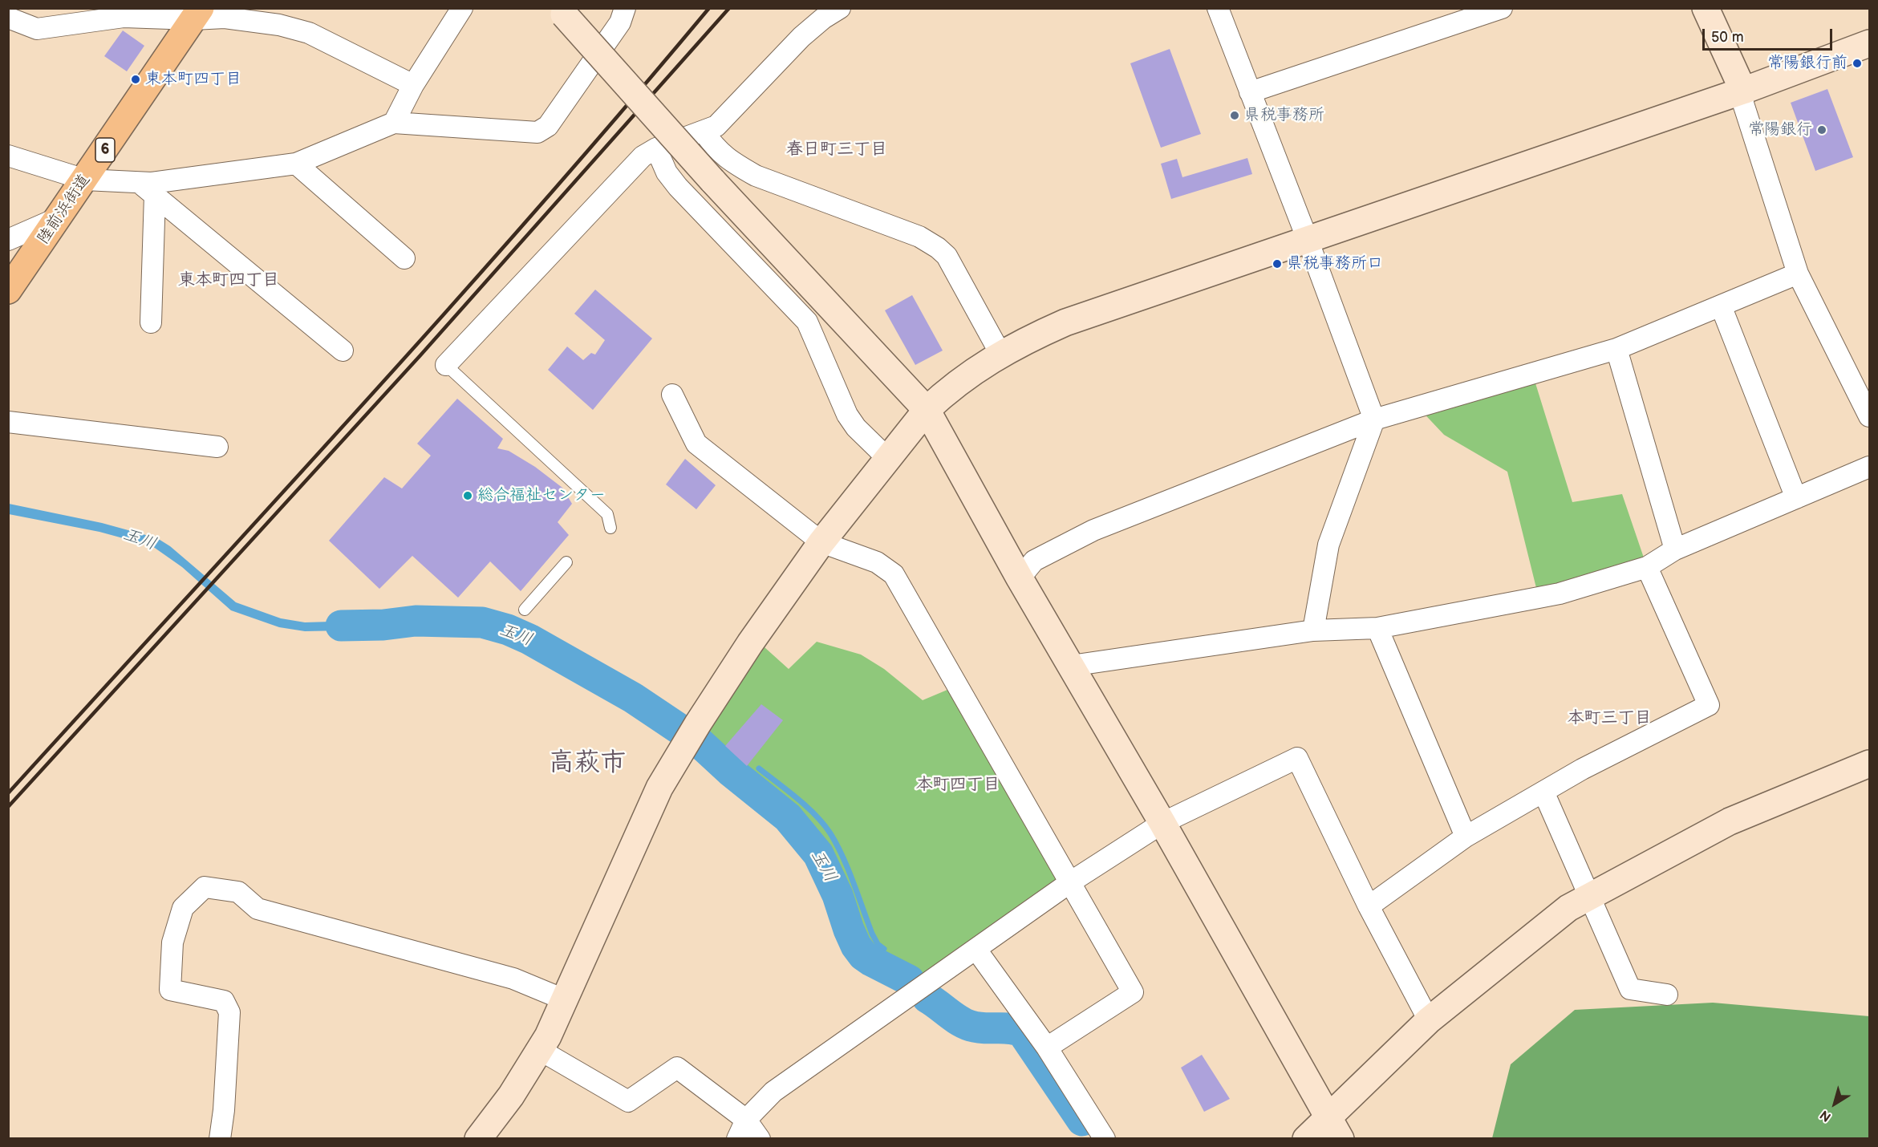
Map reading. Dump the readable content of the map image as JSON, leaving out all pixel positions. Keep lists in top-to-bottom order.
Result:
{
  "streets": {
    "highway": ["6", "陸前浜街道"]
  },
  "districts": [
    "春日町三丁目",
    "東本町四丁目",
    "本町三丁目",
    "高萩市",
    "本町四丁目"
  ],
  "water": ["玉川"],
  "places": [
    "常陽銀行前",
    "東本町四丁目",
    "県税事務所",
    "常陽銀行",
    "県税事務所口",
    "総合福祉センター"
  ],
  "scale_bar": "50 m",
  "north": "bottom left"
}
